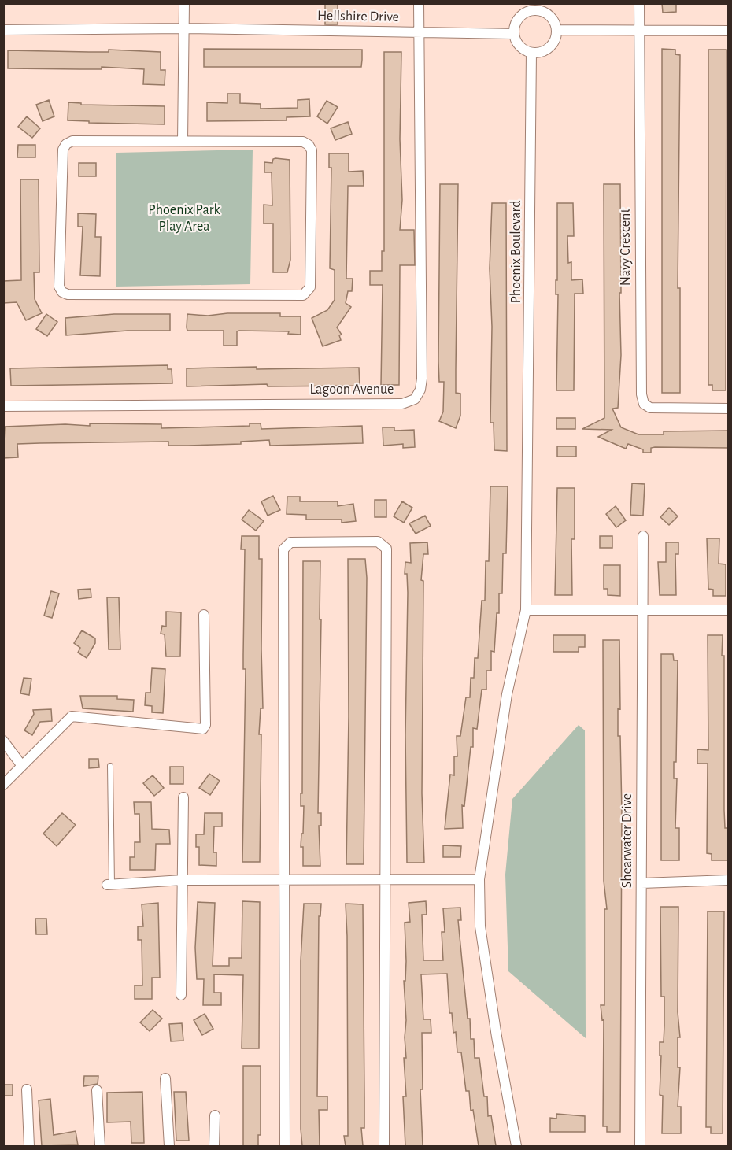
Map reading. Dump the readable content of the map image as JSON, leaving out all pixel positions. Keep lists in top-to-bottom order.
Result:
{
  "streets": {
    "street": [
      "Hellshire Drive",
      "Navy Crescent",
      "Phoenix Boulevard",
      "Lagoon Avenue",
      "Shearwater Drive"
    ]
  },
  "crossings": [
    ["Hellshire Drive", "Phoenix Boulevard"],
    ["Hellshire Drive", "Lagoon Avenue"]
  ],
  "parks": ["Phoenix Park Play Area"]
}
